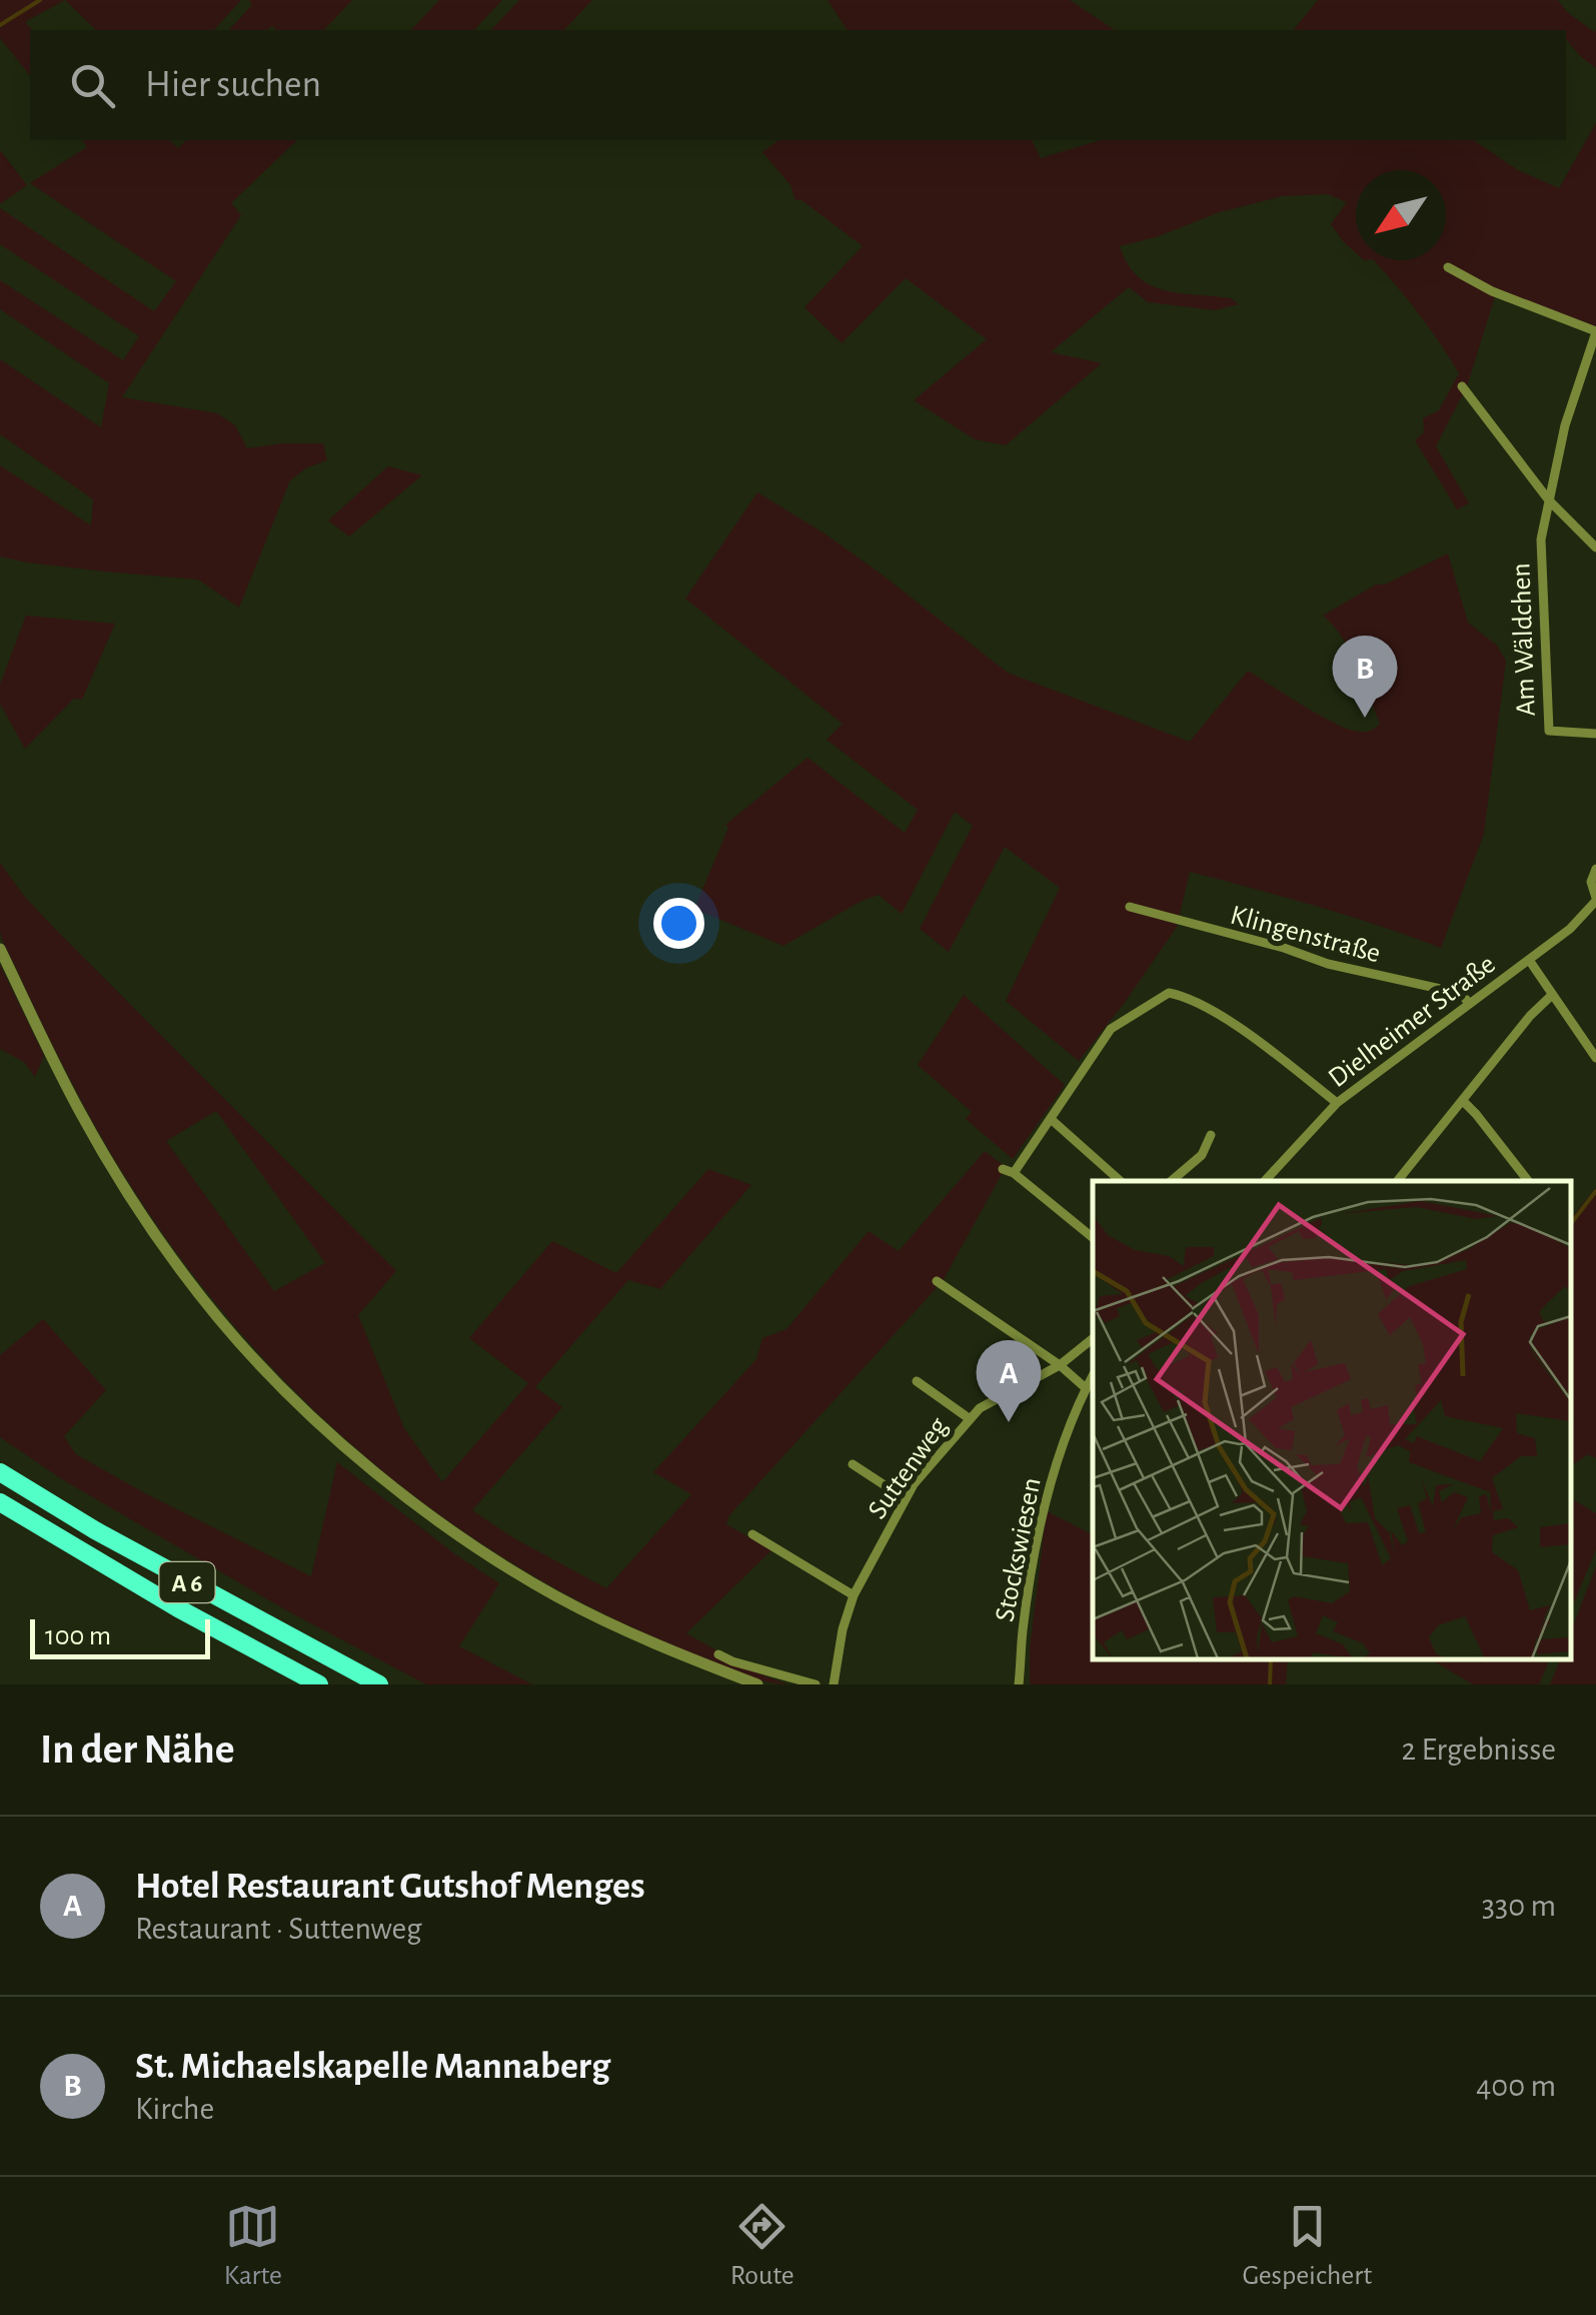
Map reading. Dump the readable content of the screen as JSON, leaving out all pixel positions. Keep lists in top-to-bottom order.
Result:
{
  "streets": {
    "highway": ["A 6"],
    "street": [
      "Am Wäldchen",
      "Klingenstraße",
      "Dielheimer Straße",
      "Suttenweg",
      "Stockswiesen"
    ]
  },
  "crossings": [
    ["Klingenstraße", "Dielheimer Straße"]
  ],
  "scale_bar": "100 m",
  "north": "bottom left",
  "page": {
    "search": "Hier suchen",
    "pins": ["B", "A"],
    "scale": "100 m",
    "heading": ["In der Nähe", "2 Ergebnisse"],
    "list": [
      {
        "mark": "A",
        "name": "Hotel Restaurant Gutshof Menges",
        "note": "Restaurant · Suttenweg",
        "value": "330 m"
      },
      {
        "mark": "B",
        "name": "St. Michaelskapelle Mannaberg",
        "note": "Kirche",
        "value": "400 m"
      }
    ],
    "nav": ["Karte", "Route", "Gespeichert"]
  }
}
